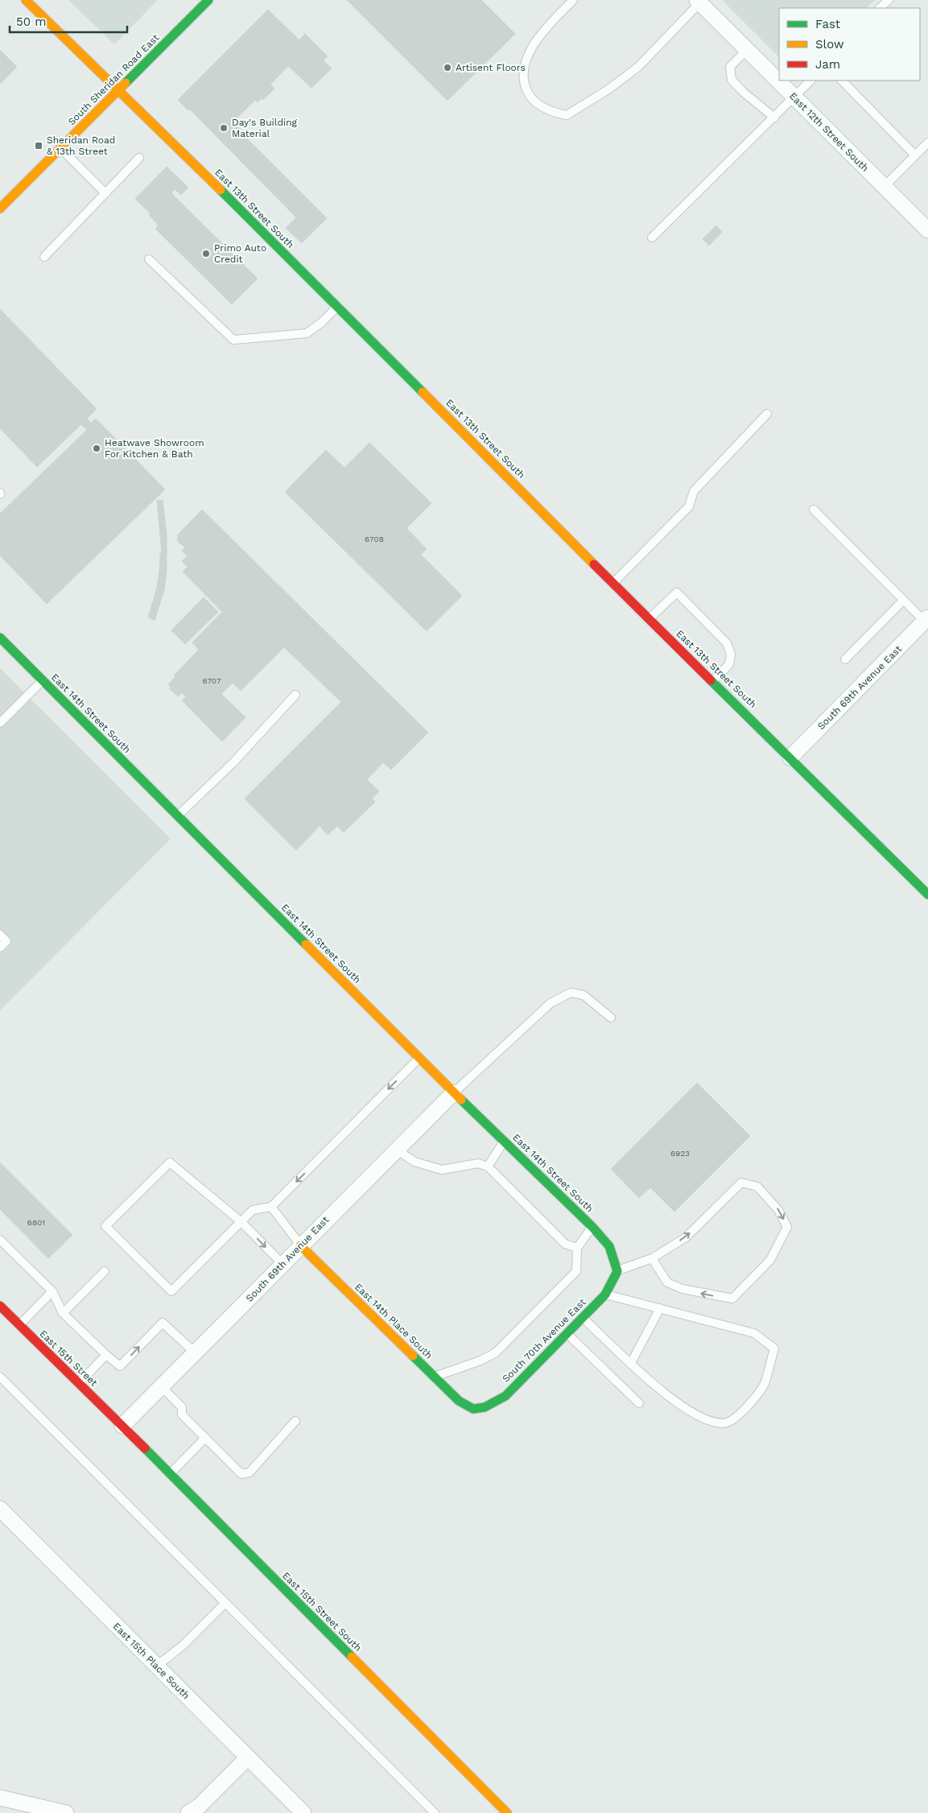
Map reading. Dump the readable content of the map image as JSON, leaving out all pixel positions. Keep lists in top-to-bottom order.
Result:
{
  "streets": {
    "street": [
      "South Sheridan Road East",
      "East 12th Street South",
      "East 13th Street South",
      "South 69th Avenue East",
      "East 14th Street South",
      "East 14th Place South",
      "South 70th Avenue East",
      "East 15th Street",
      "East 15th Street South",
      "East 15th Place South"
    ]
  },
  "crossings": [
    ["South Sheridan Road East", "East 13th Street South"],
    ["East 13th Street South", "South 69th Avenue East"],
    ["South 69th Avenue East", "East 14th Street South"],
    ["South 69th Avenue East", "East 14th Place South"],
    ["South 69th Avenue East", "East 15th Street"],
    ["South 69th Avenue East", "East 15th Street South"],
    ["East 14th Street South", "South 70th Avenue East"],
    ["East 14th Place South", "South 70th Avenue East"],
    ["East 15th Street", "East 15th Street South"]
  ],
  "places": {
    "other": [
      "Artisent Floors",
      "Day's Building Material",
      "Primo Auto Credit",
      "Heatwave Showroom For Kitchen & Bath"
    ],
    "transit": ["Sheridan Road & 13th Street"]
  },
  "house_numbers": [
    "6708",
    "6707",
    "6923",
    "6801"
  ],
  "legend": ["Fast", "Slow", "Jam"],
  "scale_bar": "50 m"
}
